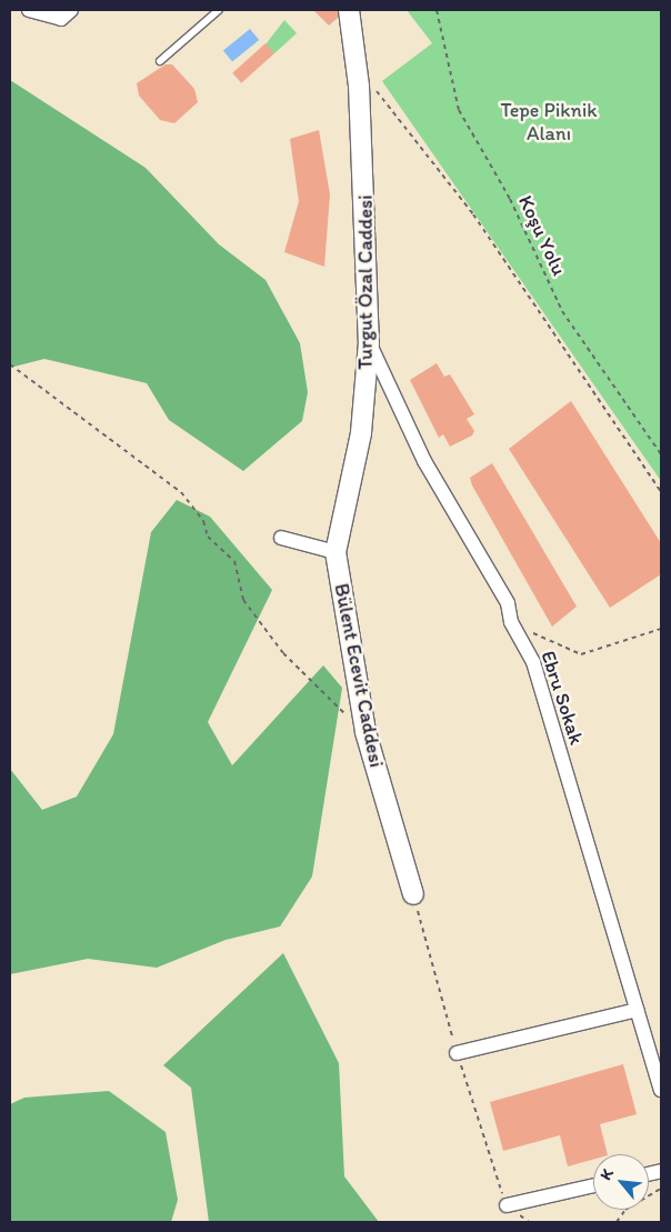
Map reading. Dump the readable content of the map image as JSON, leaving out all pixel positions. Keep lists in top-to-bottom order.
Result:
{
  "streets": {
    "street": ["Turgut Özal Caddesi", "Bülent Ecevit Caddesi", "Ebru Sokak"],
    "path": ["Koşu Yolu"]
  },
  "crossings": [
    ["Turgut Özal Caddesi", "Bülent Ecevit Caddesi"],
    ["Turgut Özal Caddesi", "Ebru Sokak"]
  ],
  "parks": ["Tepe Piknik Alanı"],
  "north": "top left"
}
